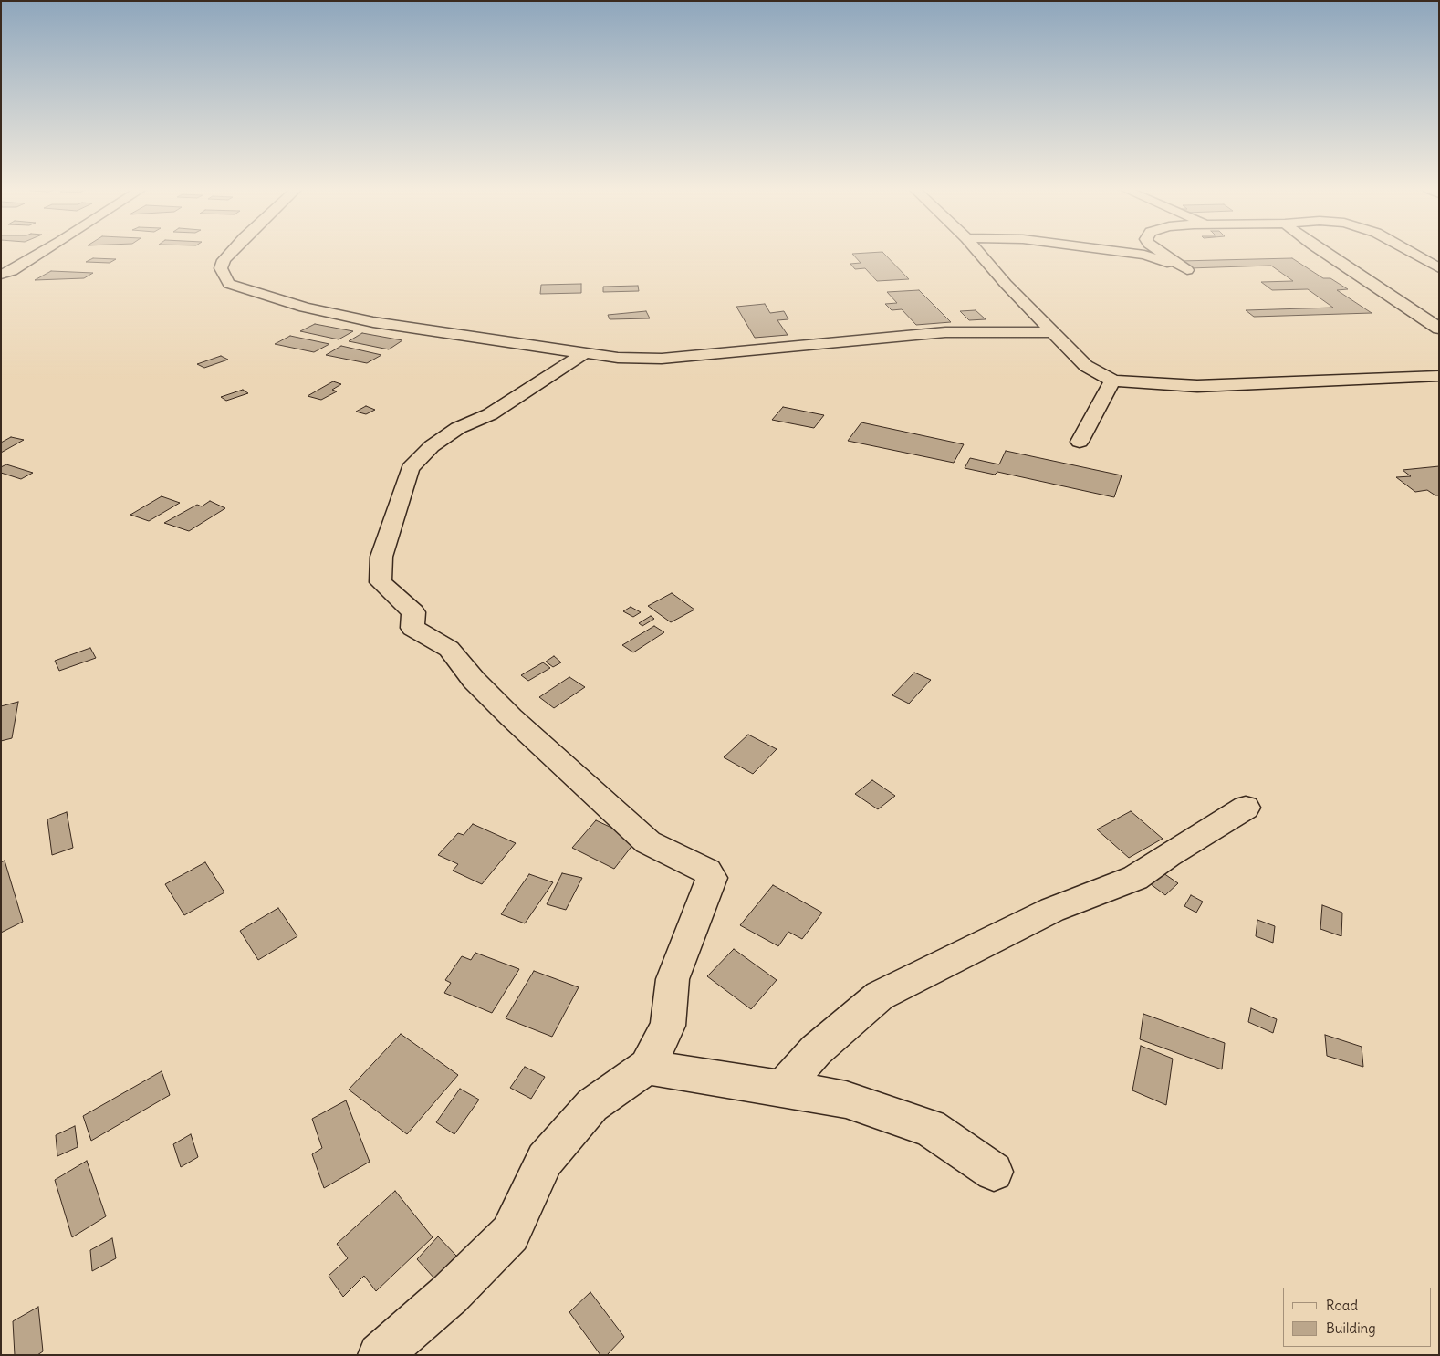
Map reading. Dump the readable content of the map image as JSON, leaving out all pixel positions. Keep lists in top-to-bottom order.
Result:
{
  "legend": ["Road", "Building"]
}
